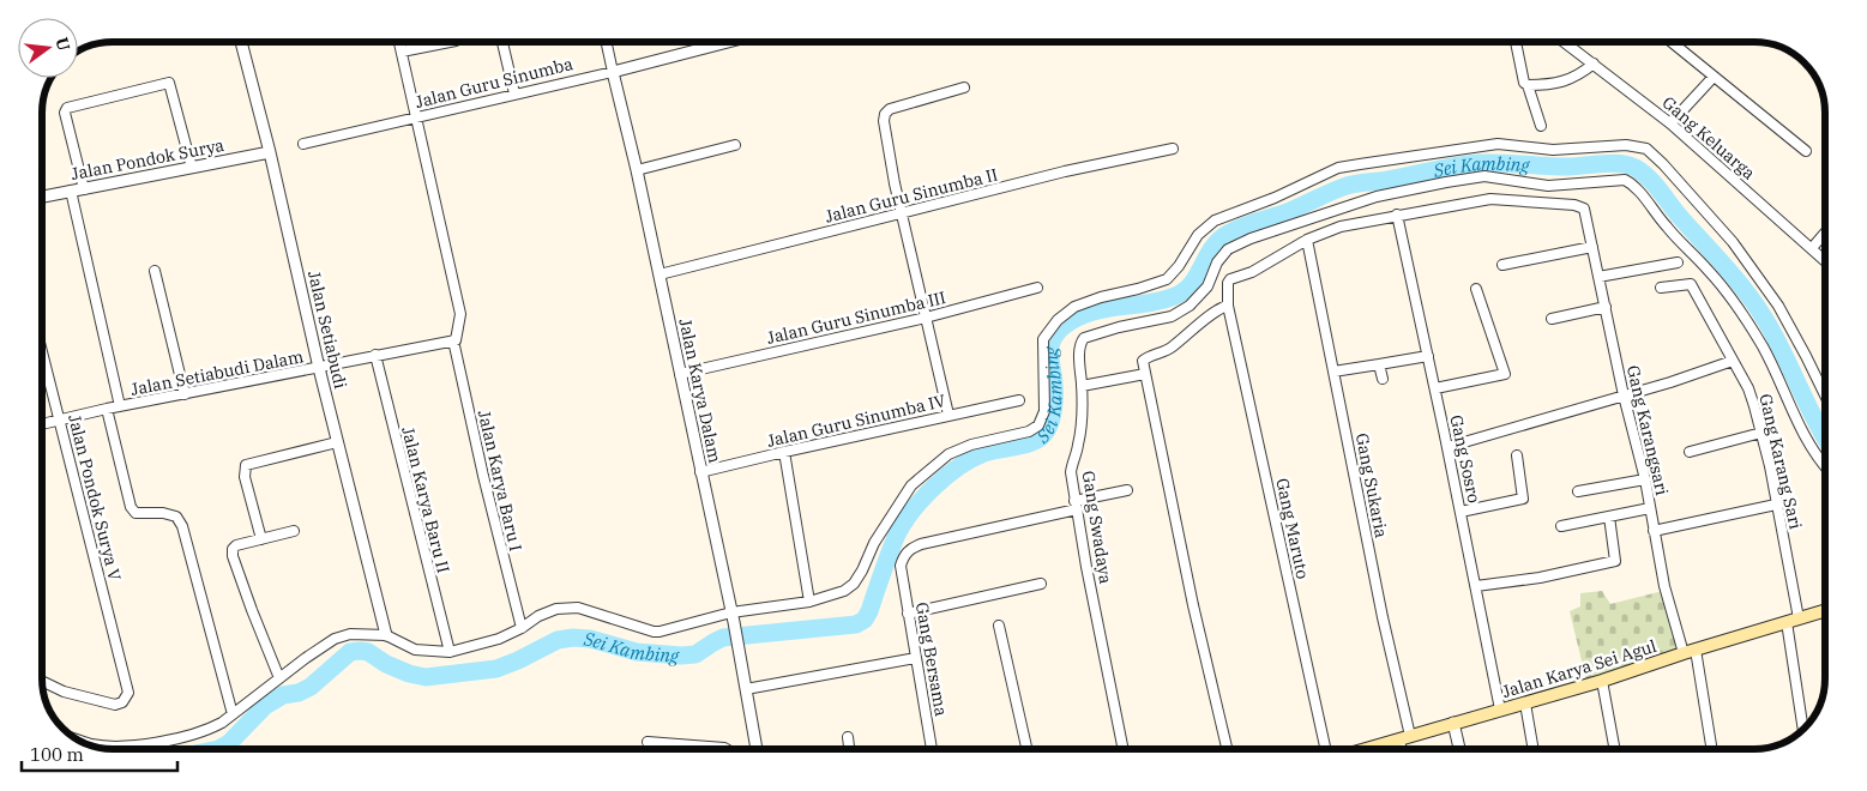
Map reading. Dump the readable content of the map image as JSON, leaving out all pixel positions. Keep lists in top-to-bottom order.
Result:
{
  "streets": {
    "main road": ["Jalan Karya Sei Agul"],
    "street": [
      "Jalan Guru Sinumba",
      "Gang Keluarga",
      "Jalan Pondok Surya",
      "Jalan Guru Sinumba II",
      "Jalan Guru Sinumba III",
      "Jalan Setiabudi",
      "Jalan Setiabudi Dalam",
      "Jalan Karya Dalam",
      "Jalan Guru Sinumba IV",
      "Gang Karangsari",
      "Gang Sosro",
      "Gang Karang Sari",
      "Jalan Karya Baru I",
      "Gang Sukaria",
      "Jalan Pondok Surya V",
      "Jalan Karya Baru II",
      "Gang Swadaya",
      "Gang Maruto",
      "Gang Bersama"
    ]
  },
  "crossings": [
    ["Jalan Guru Sinumba", "Jalan Karya Dalam"],
    ["Jalan Pondok Surya", "Jalan Setiabudi"],
    ["Jalan Guru Sinumba II", "Jalan Karya Dalam"],
    ["Jalan Guru Sinumba III", "Jalan Karya Dalam"],
    ["Jalan Setiabudi", "Jalan Setiabudi Dalam"],
    ["Jalan Setiabudi Dalam", "Jalan Karya Baru I"],
    ["Jalan Setiabudi Dalam", "Jalan Pondok Surya V"],
    ["Jalan Setiabudi Dalam", "Jalan Karya Baru II"],
    ["Jalan Karya Dalam", "Jalan Guru Sinumba IV"],
    ["Gang Karangsari", "Gang Sosro"],
    ["Gang Karangsari", "Jalan Karya Sei Agul"],
    ["Gang Sosro", "Jalan Karya Sei Agul"],
    ["Gang Karang Sari", "Jalan Karya Sei Agul"],
    ["Gang Sukaria", "Jalan Karya Sei Agul"],
    ["Gang Swadaya", "Gang Bersama"]
  ],
  "water": ["Sei Kambing"],
  "scale_bar": "100 m",
  "north": "right"
}
